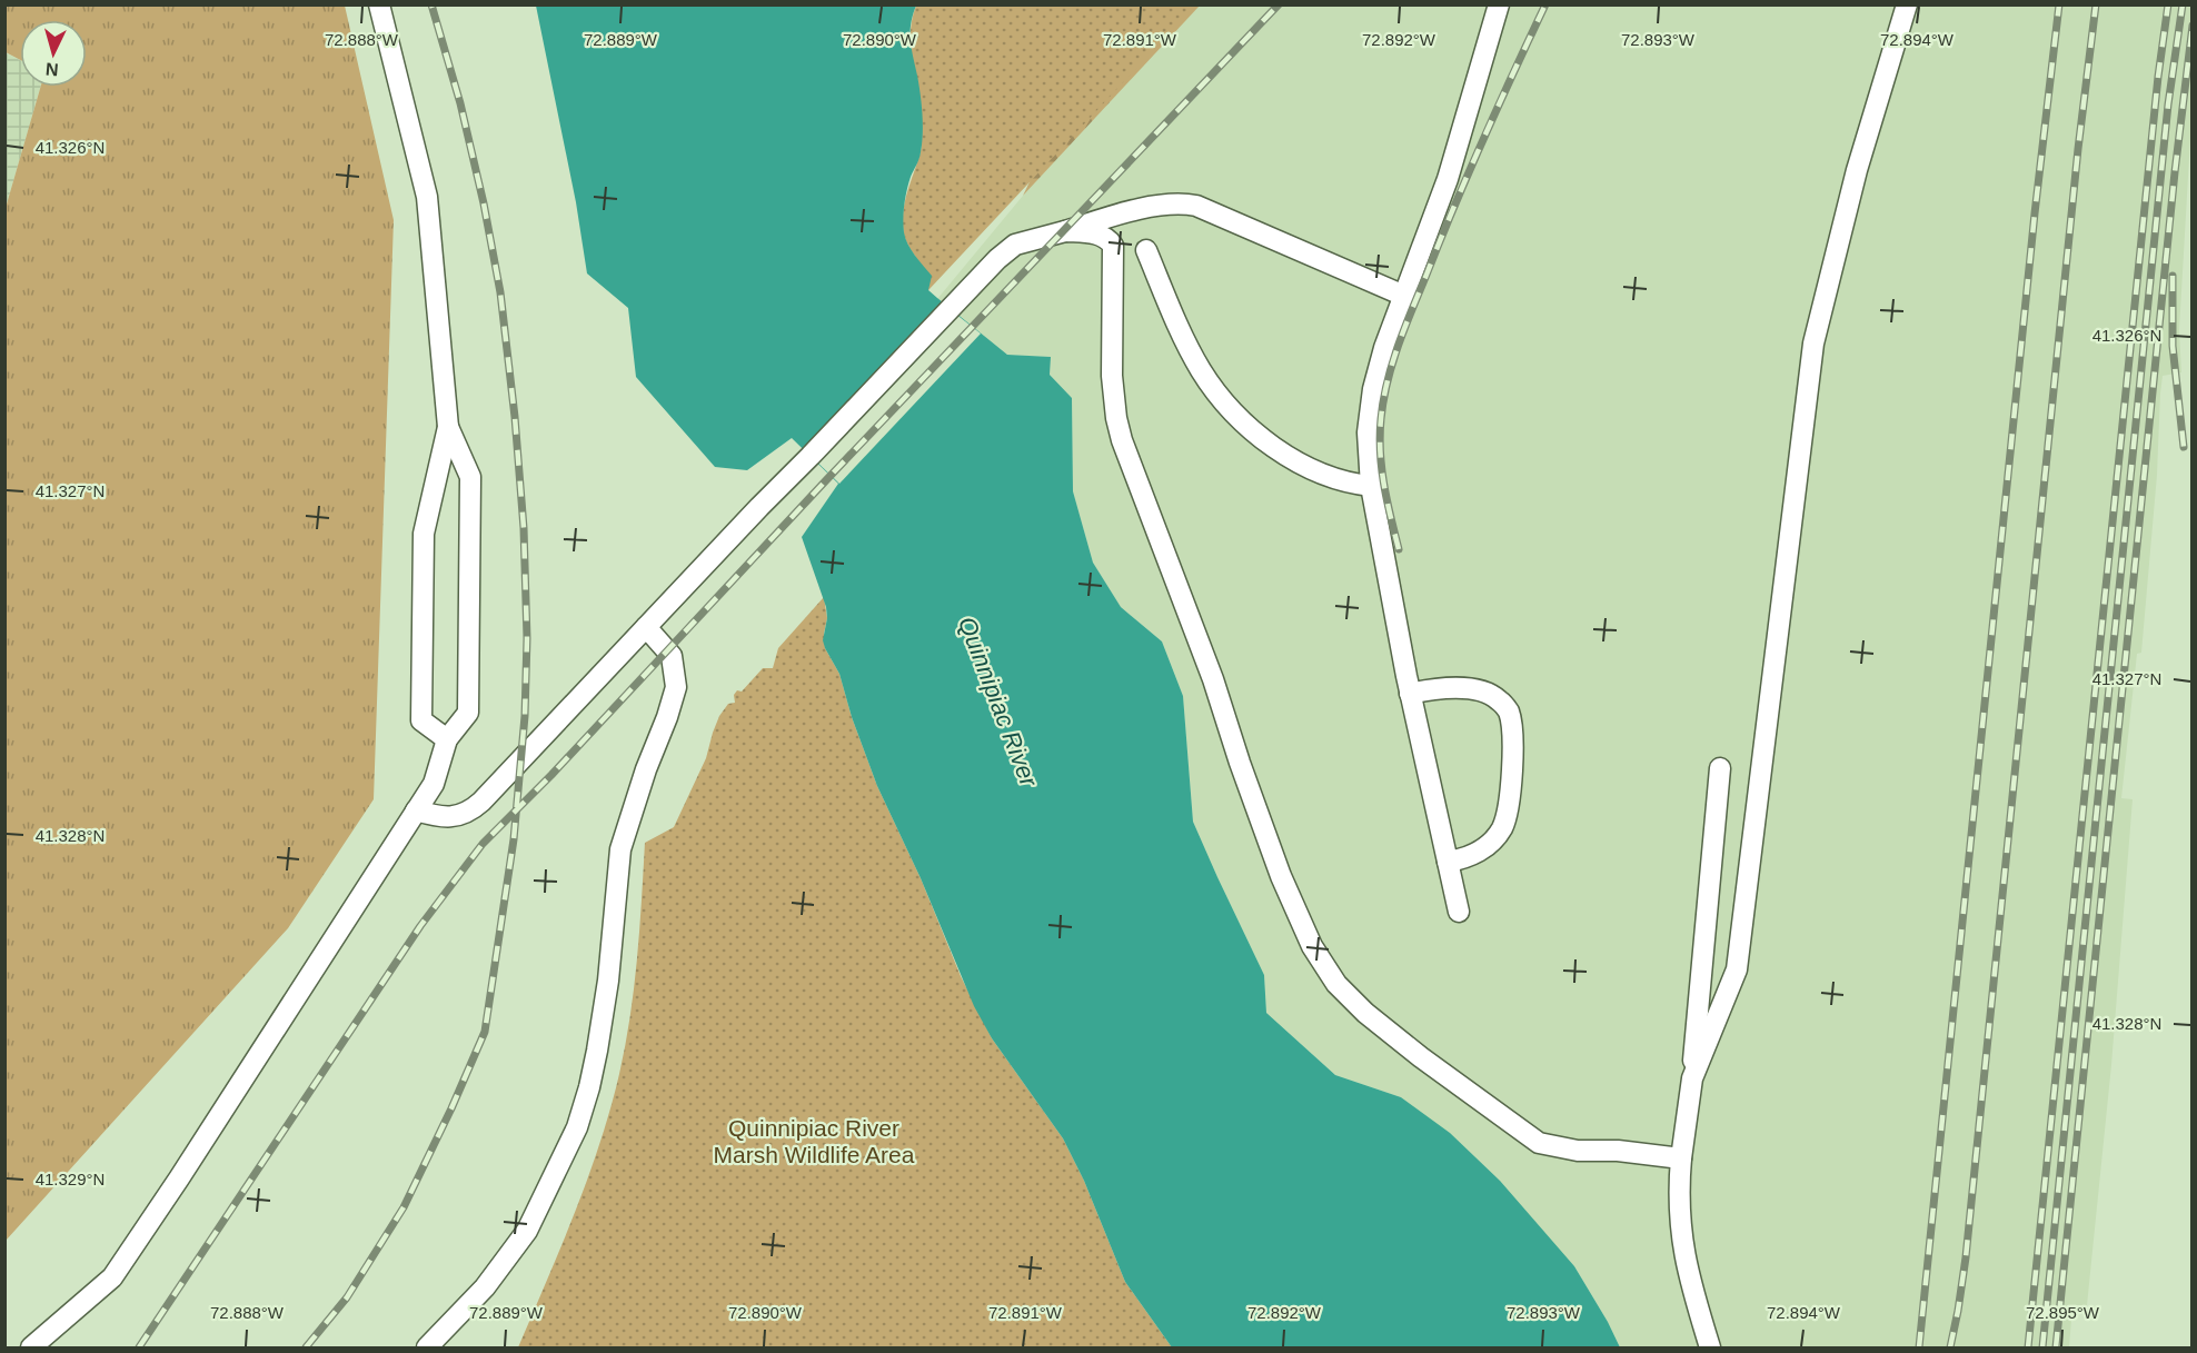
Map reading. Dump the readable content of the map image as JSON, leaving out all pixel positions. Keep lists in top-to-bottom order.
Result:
{
  "water": ["Quinnipiac River"],
  "parks": ["Quinnipiac River Marsh Wildlife Area"],
  "north": "bottom",
  "coordinates": [
    "72.888°W",
    "72.889°W",
    "72.890°W",
    "72.891°W",
    "72.892°W",
    "72.893°W",
    "72.894°W",
    "41.326°N",
    "41.327°N",
    "41.328°N",
    "41.329°N",
    "72.895°W"
  ]
}
